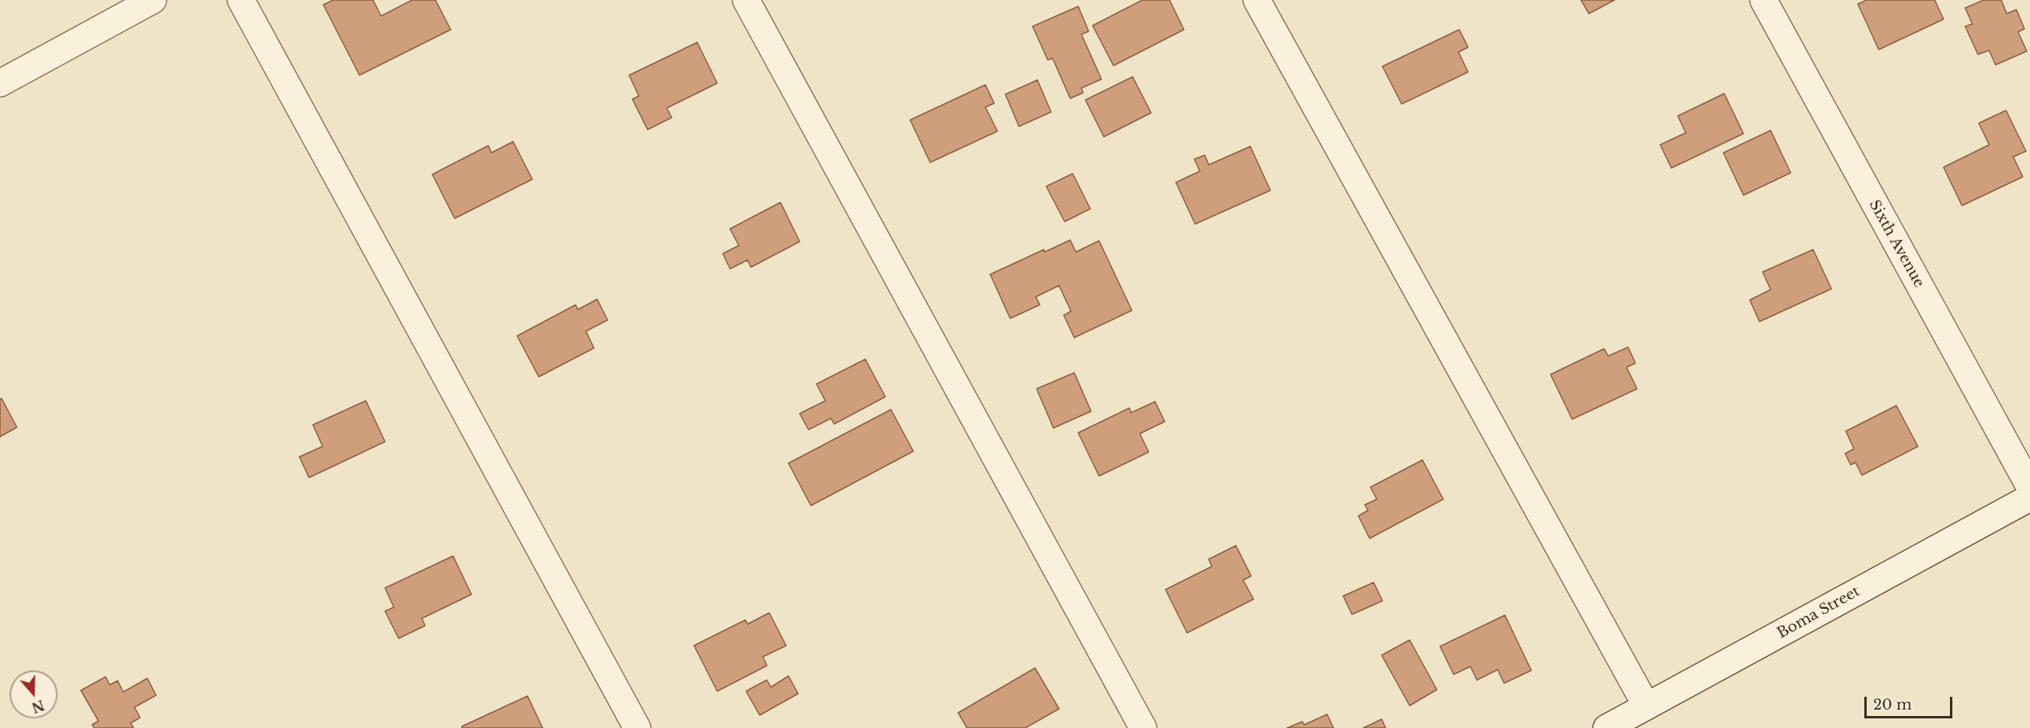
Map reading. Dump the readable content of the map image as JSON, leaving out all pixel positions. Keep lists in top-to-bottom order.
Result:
{
  "streets": {
    "street": ["Sixth Avenue", "Boma Street"]
  },
  "scale_bar": "20 m",
  "north": "bottom"
}
